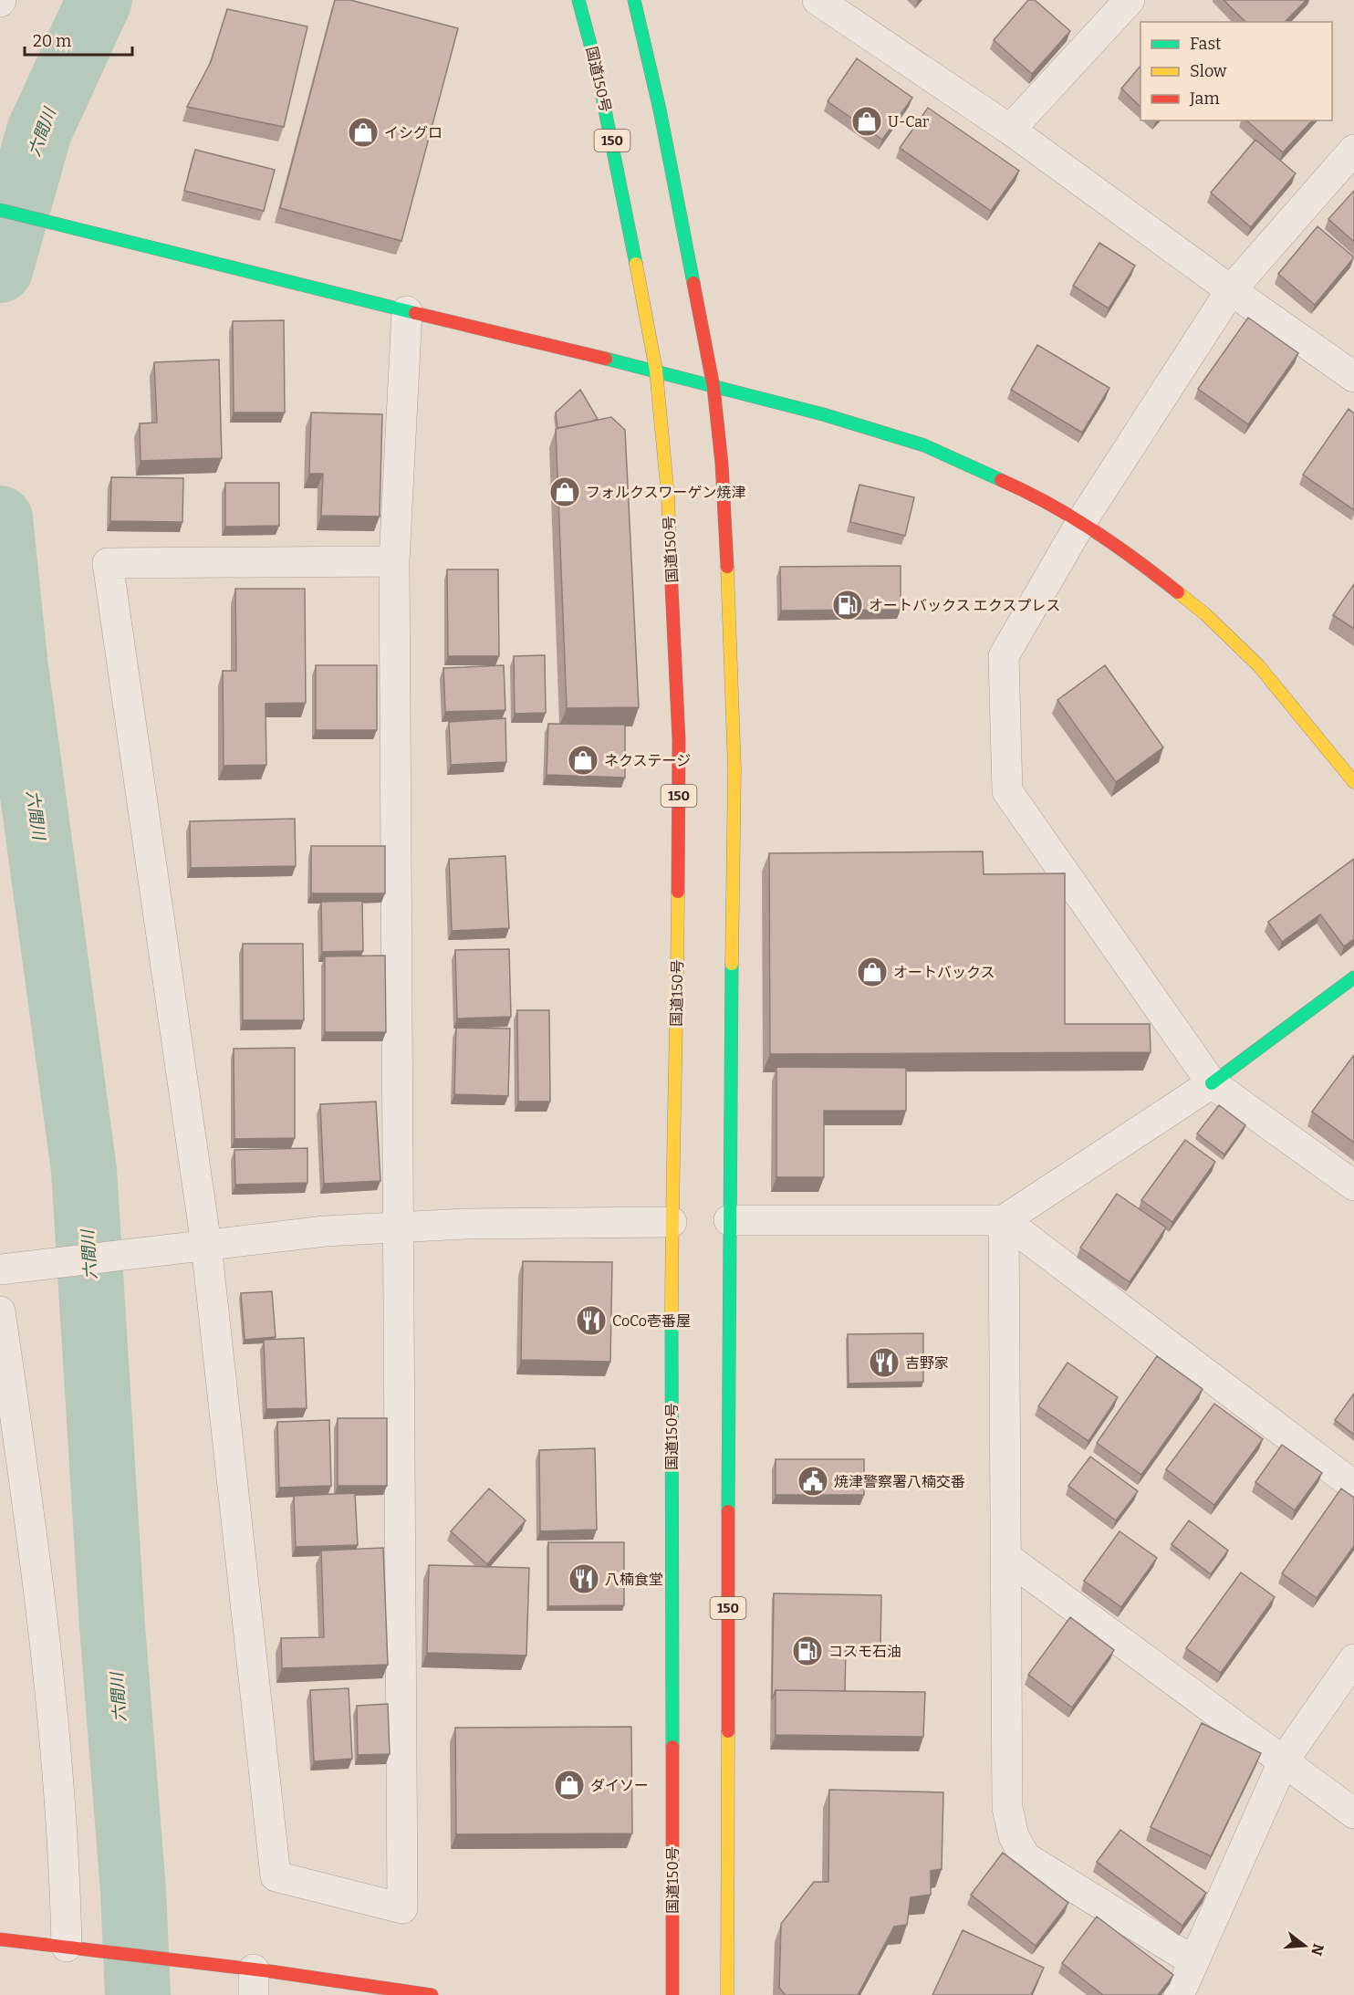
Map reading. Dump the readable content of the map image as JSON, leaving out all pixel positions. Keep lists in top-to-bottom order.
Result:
{
  "streets": {
    "main road": ["国道150号", "150"]
  },
  "water": ["六間川"],
  "places": {
    "shop": [
      "U-Car",
      "イシグロ",
      "フォルクスワーゲン焼津",
      "ネクステージ",
      "オートバックス",
      "ダイソー"
    ],
    "fuel station": ["オートバックス エクスプレス", "コスモ石油"],
    "restaurant": ["CoCo壱番屋", "吉野家", "八楠食堂"],
    "public building": ["焼津警察署八楠交番"]
  },
  "legend": ["Fast", "Slow", "Jam"],
  "scale_bar": "20 m",
  "north": "right"
}
